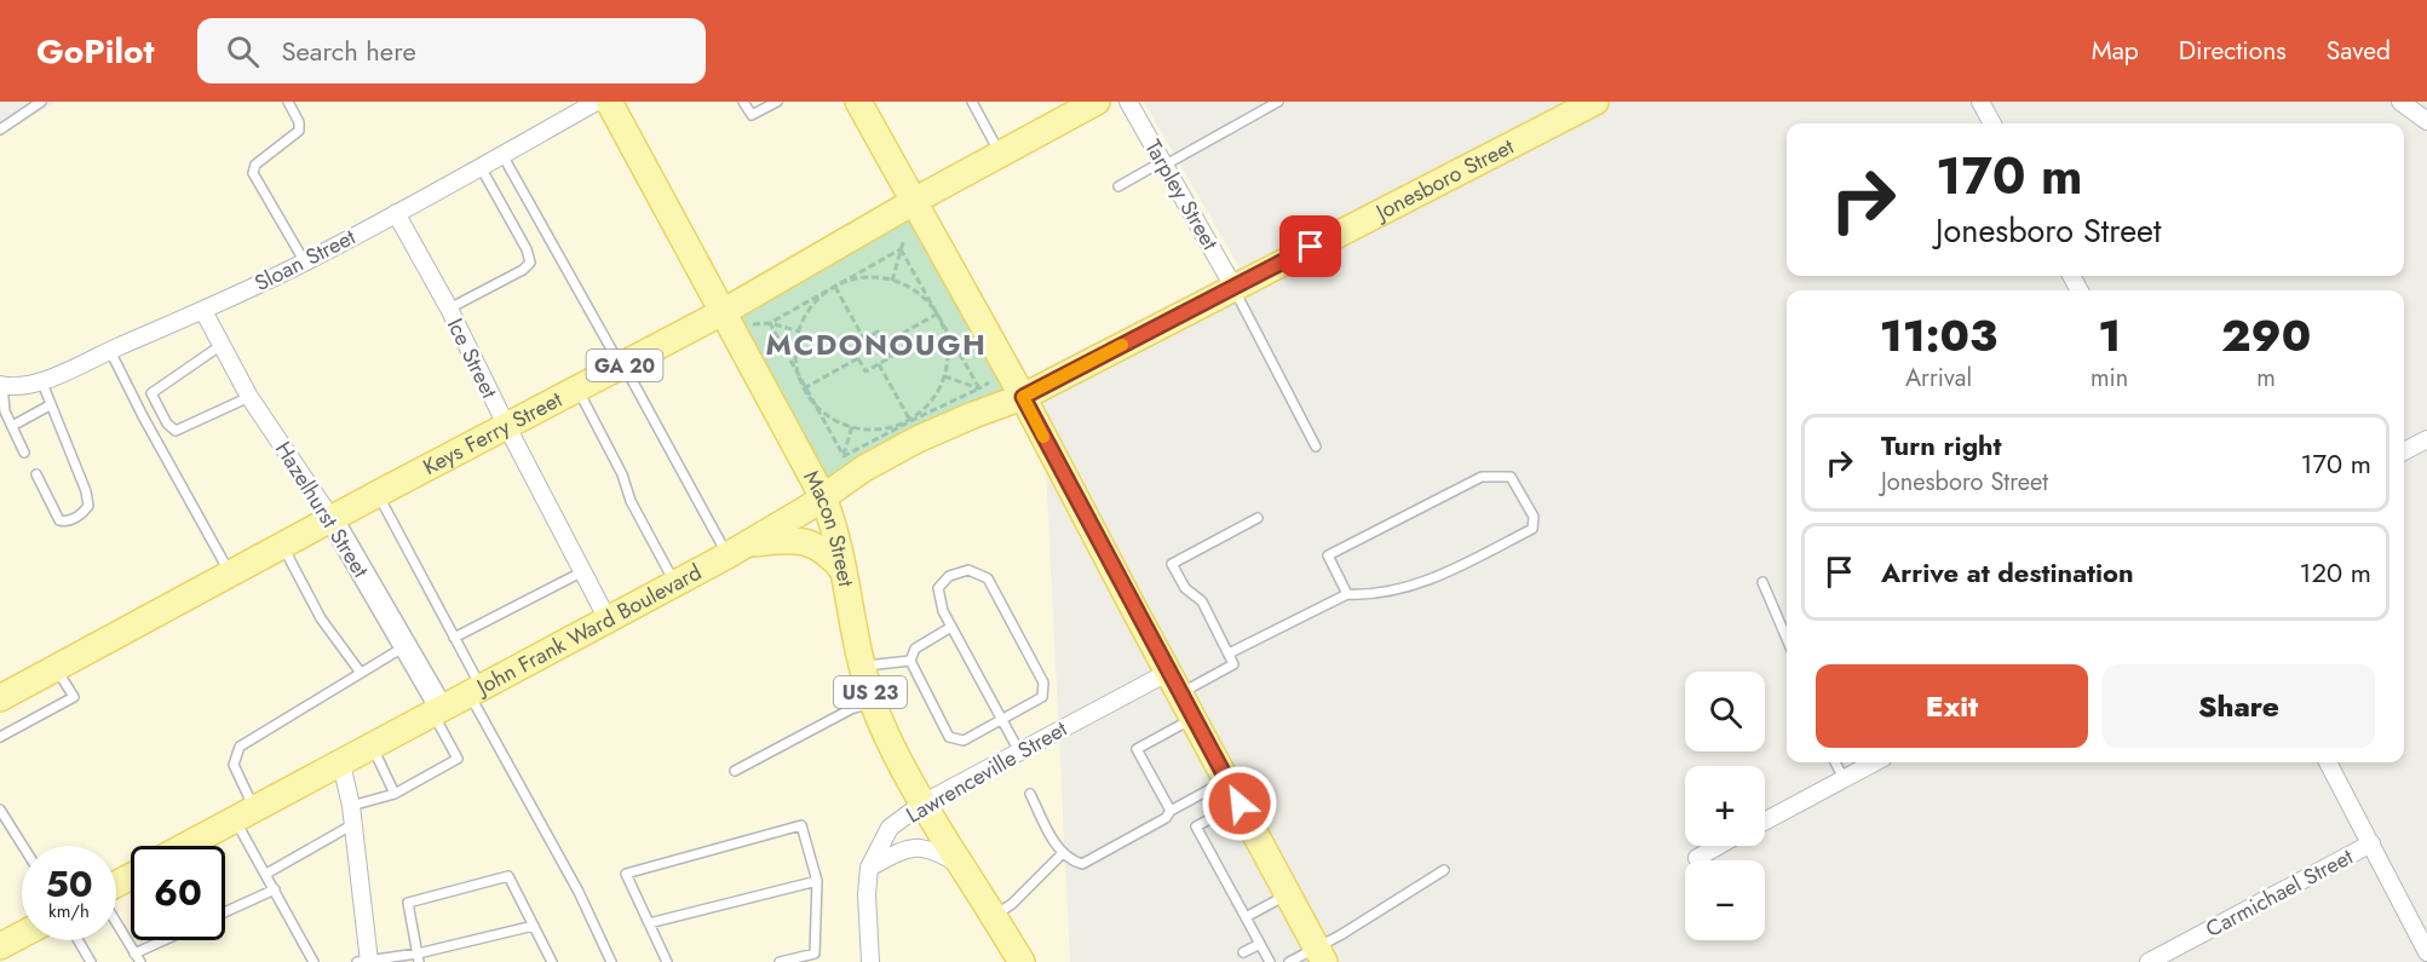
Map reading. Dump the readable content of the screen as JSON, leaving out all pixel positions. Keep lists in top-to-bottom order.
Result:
{
  "streets": {
    "main road": [
      "Jonesboro Street",
      "GA 20",
      "Keys Ferry Street",
      "Hazelhurst Street",
      "Macon Street",
      "John Frank Ward Boulevard",
      "US 23"
    ],
    "street": [
      "Tarpley Street",
      "Sloan Street",
      "Ice Street",
      "Lawrenceville Street",
      "Carmichael Street"
    ]
  },
  "crossings": [
    ["Jonesboro Street", "Tarpley Street"],
    ["Jonesboro Street", "John Frank Ward Boulevard"],
    ["Sloan Street", "Ice Street"],
    ["Sloan Street", "Hazelhurst Street"],
    ["Ice Street", "Keys Ferry Street"],
    ["Ice Street", "John Frank Ward Boulevard"],
    ["Keys Ferry Street", "Hazelhurst Street"],
    ["Keys Ferry Street", "Macon Street"],
    ["Hazelhurst Street", "John Frank Ward Boulevard"],
    ["Macon Street", "John Frank Ward Boulevard"],
    ["Macon Street", "Lawrenceville Street"]
  ],
  "districts": ["MCDONOUGH"],
  "page": {
    "header": "GoPilot",
    "search": "Search here",
    "nav": ["Map", "Directions", "Saved"],
    "turn": ["170 m", "Jonesboro Street"],
    "eta": [
      "11:03",
      "Arrival",
      "1",
      "min",
      "290",
      "m"
    ],
    "list": [
      {
        "name": "Turn right",
        "note": "Jonesboro Street",
        "value": "170 m"
      },
      {
        "name": "Arrive at destination",
        "value": "120 m"
      }
    ],
    "buttons": ["Exit", "Share"],
    "map_buttons": ["+", "−"],
    "speed": "50 km/h",
    "limit": "60"
  }
}
